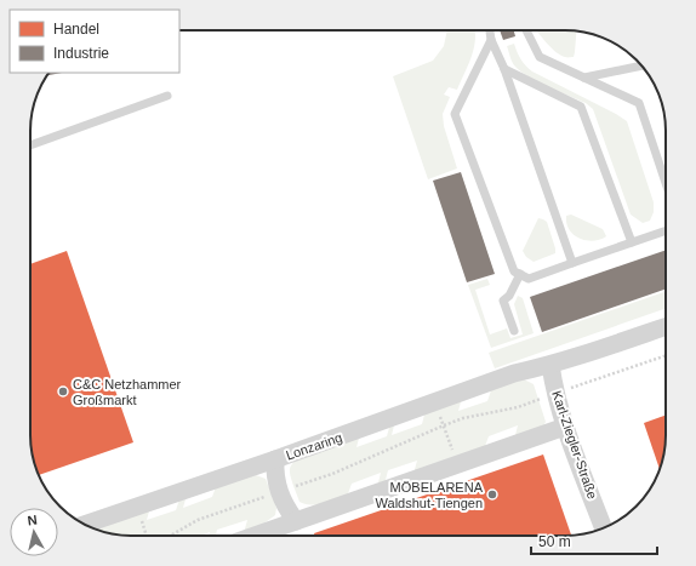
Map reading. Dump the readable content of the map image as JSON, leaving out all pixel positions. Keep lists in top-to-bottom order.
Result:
{
  "streets": {
    "street": ["Karl-Ziegler-Straße", "Lonzaring"]
  },
  "crossings": [
    ["Karl-Ziegler-Straße", "Lonzaring"]
  ],
  "places": ["C&C Netzhammer Großmarkt", "MÖBELARENA Waldshut-Tiengen"],
  "legend": ["Handel", "Industrie"],
  "scale_bar": "50 m",
  "north": "top"
}
